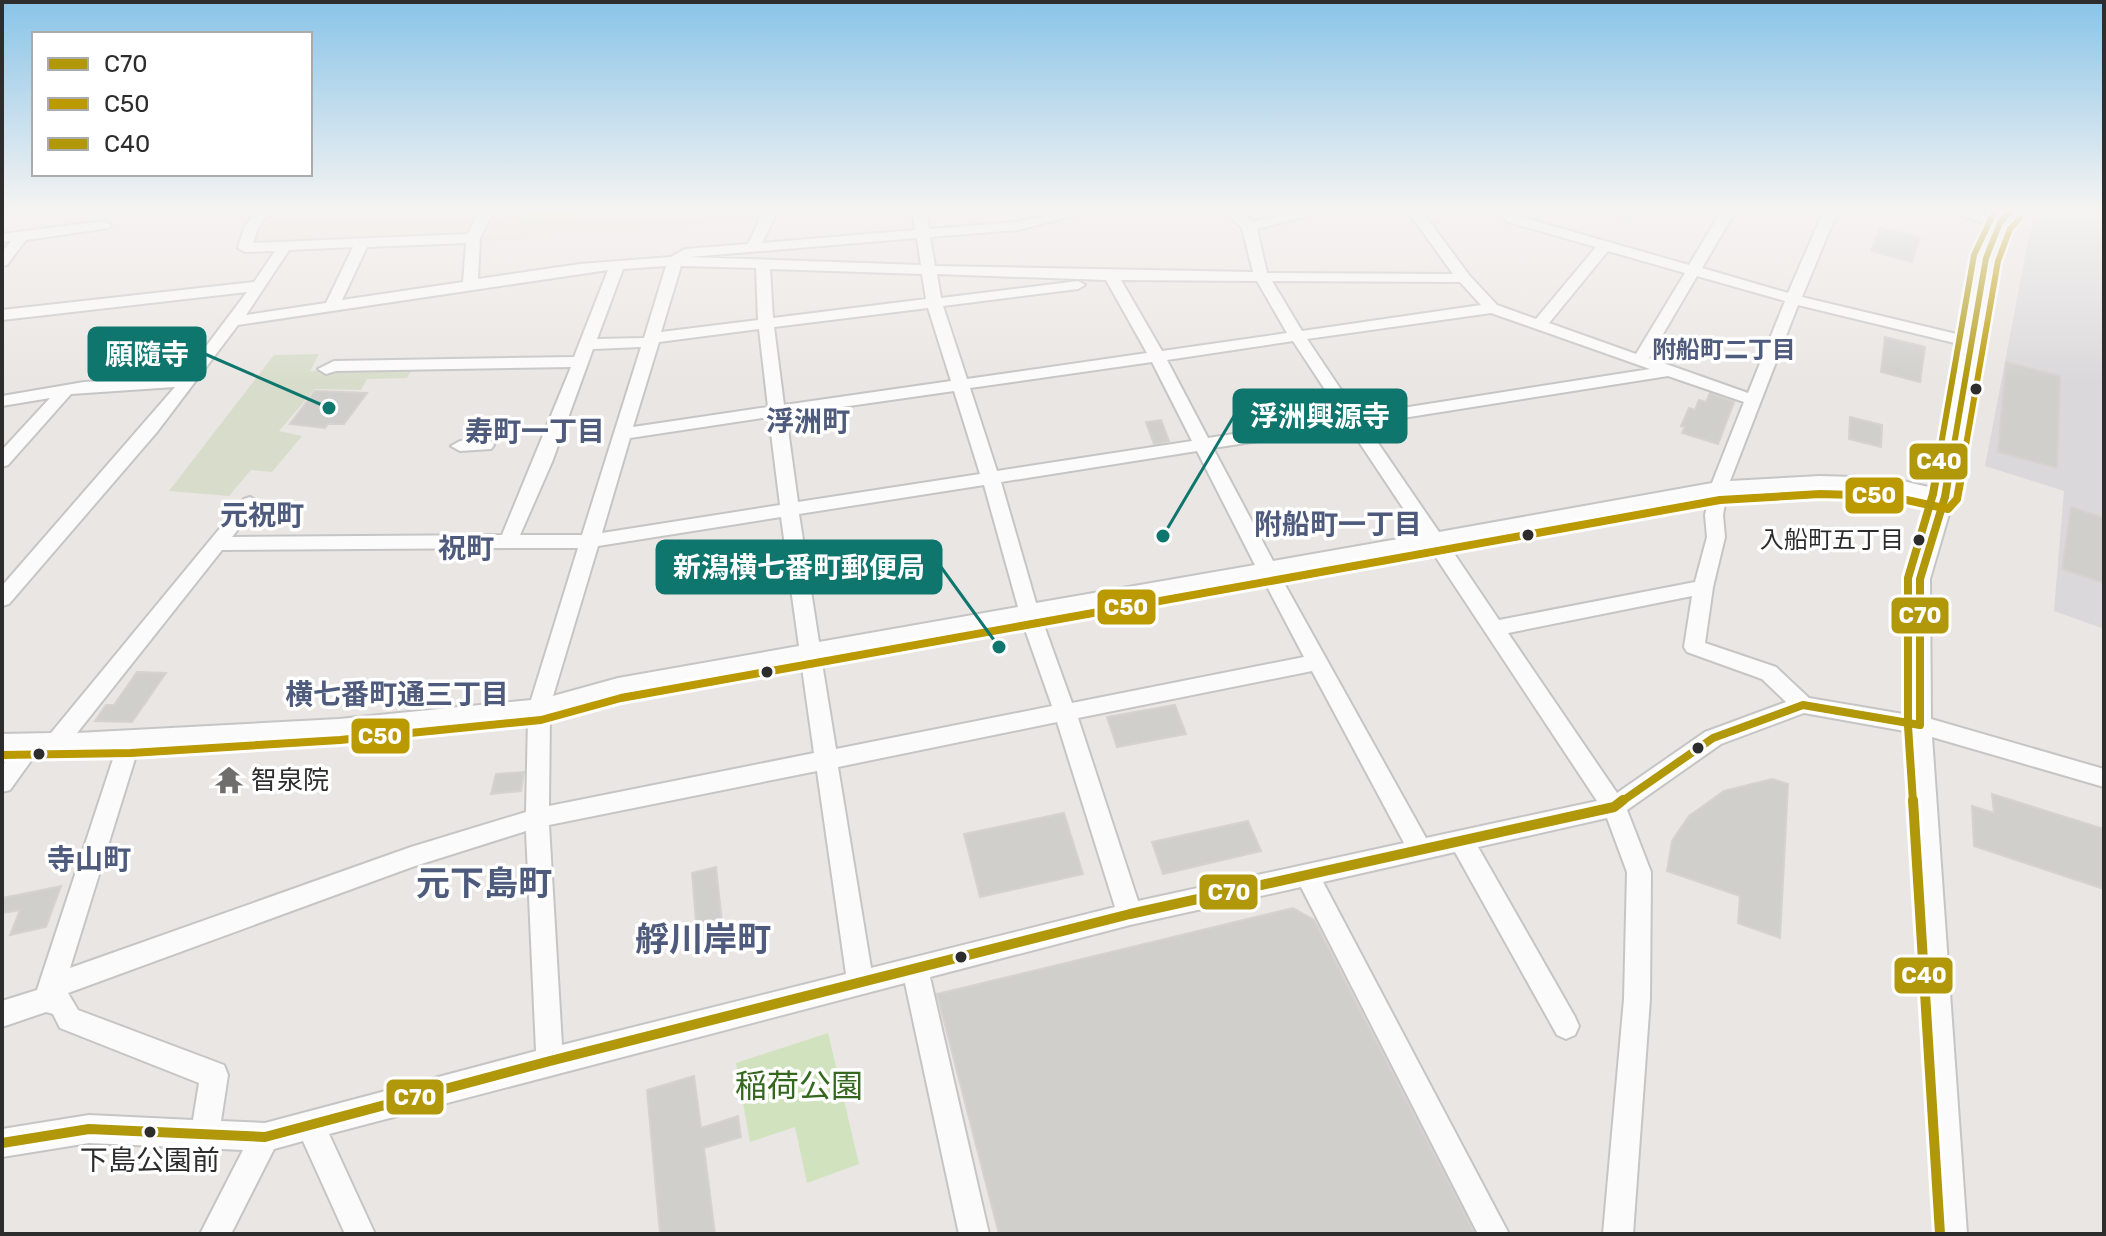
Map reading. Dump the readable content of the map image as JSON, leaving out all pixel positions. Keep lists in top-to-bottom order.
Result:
{
  "districts": [
    "附船町二丁目",
    "浮洲町",
    "寿町一丁目",
    "元祝町",
    "附船町一丁目",
    "祝町",
    "横七番町通三丁目",
    "寺山町",
    "元下島町",
    "艀川岸町"
  ],
  "parks": ["稲荷公園"],
  "places": {
    "other": [
      "願隨寺",
      "浮洲興源寺",
      "入船町五丁目",
      "新潟横七番町郵便局",
      "下島公園前"
    ],
    "temple": ["智泉院"]
  },
  "lines": ["transit line C70", "transit line C50", "transit line C40"],
  "legend": ["C70", "C50", "C40"]
}
